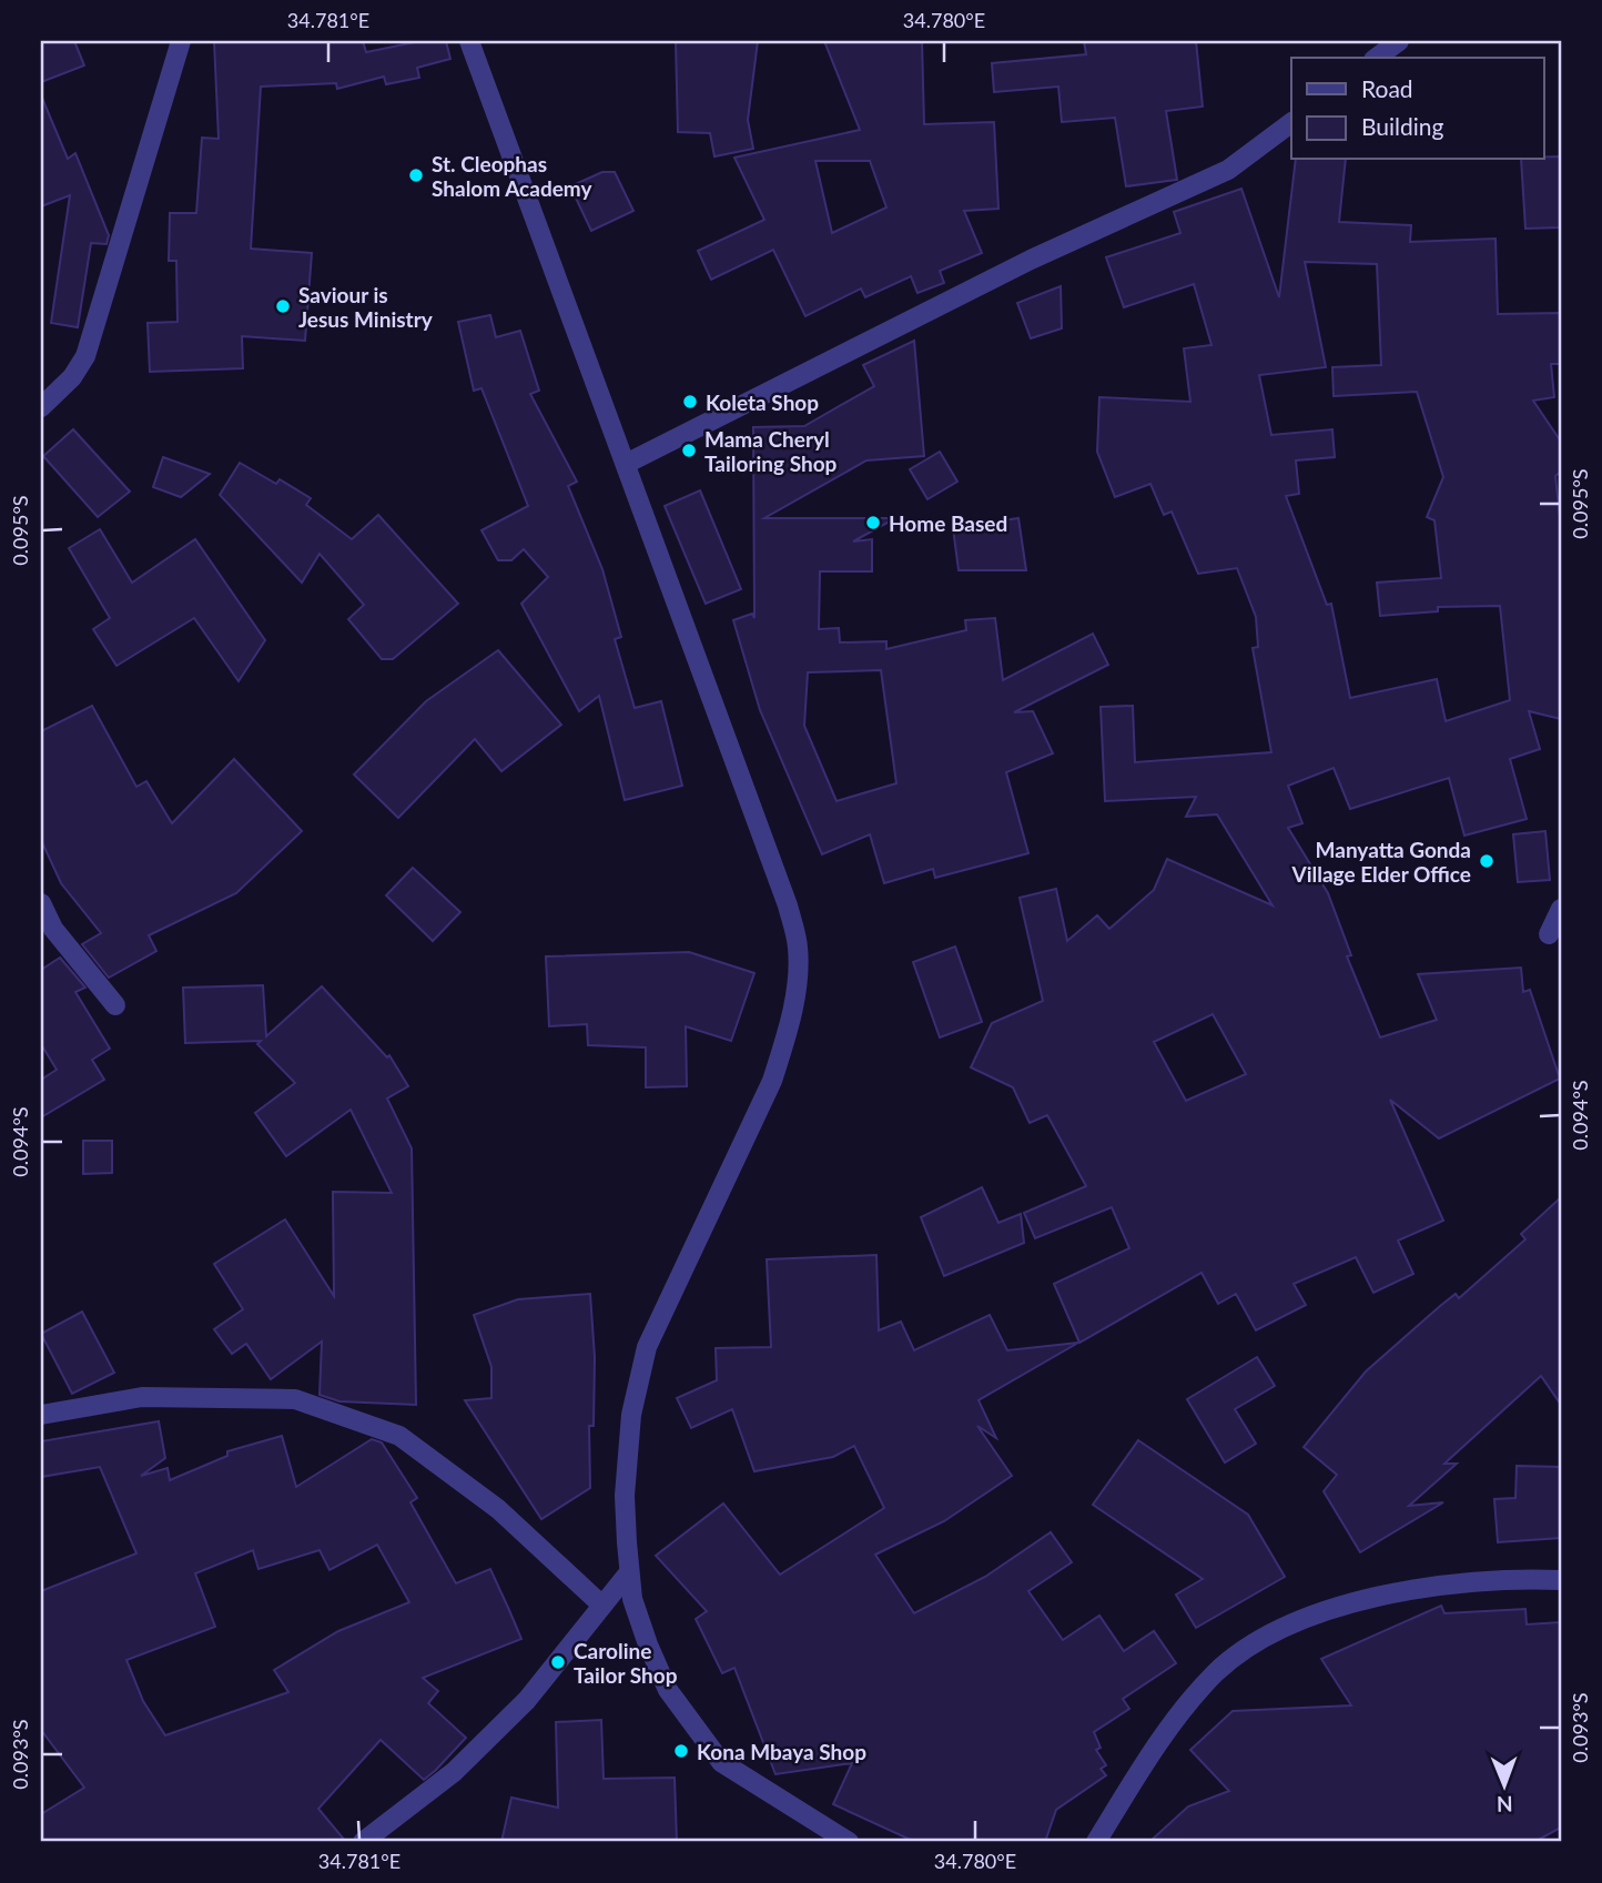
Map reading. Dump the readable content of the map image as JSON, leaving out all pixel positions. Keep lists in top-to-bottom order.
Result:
{
  "places": [
    "St. Cleophas Shalom Academy",
    "Saviour is Jesus Ministry",
    "Koleta Shop",
    "Mama Cheryl Tailoring Shop",
    "Home Based",
    "Manyatta Gonda Village Elder Office",
    "Caroline Tailor Shop",
    "Kona Mbaya Shop"
  ],
  "legend": ["Road", "Building"],
  "north": "bottom",
  "coordinates": [
    "34.781°E",
    "34.780°E",
    "0.095°S",
    "0.094°S",
    "0.093°S"
  ]
}
